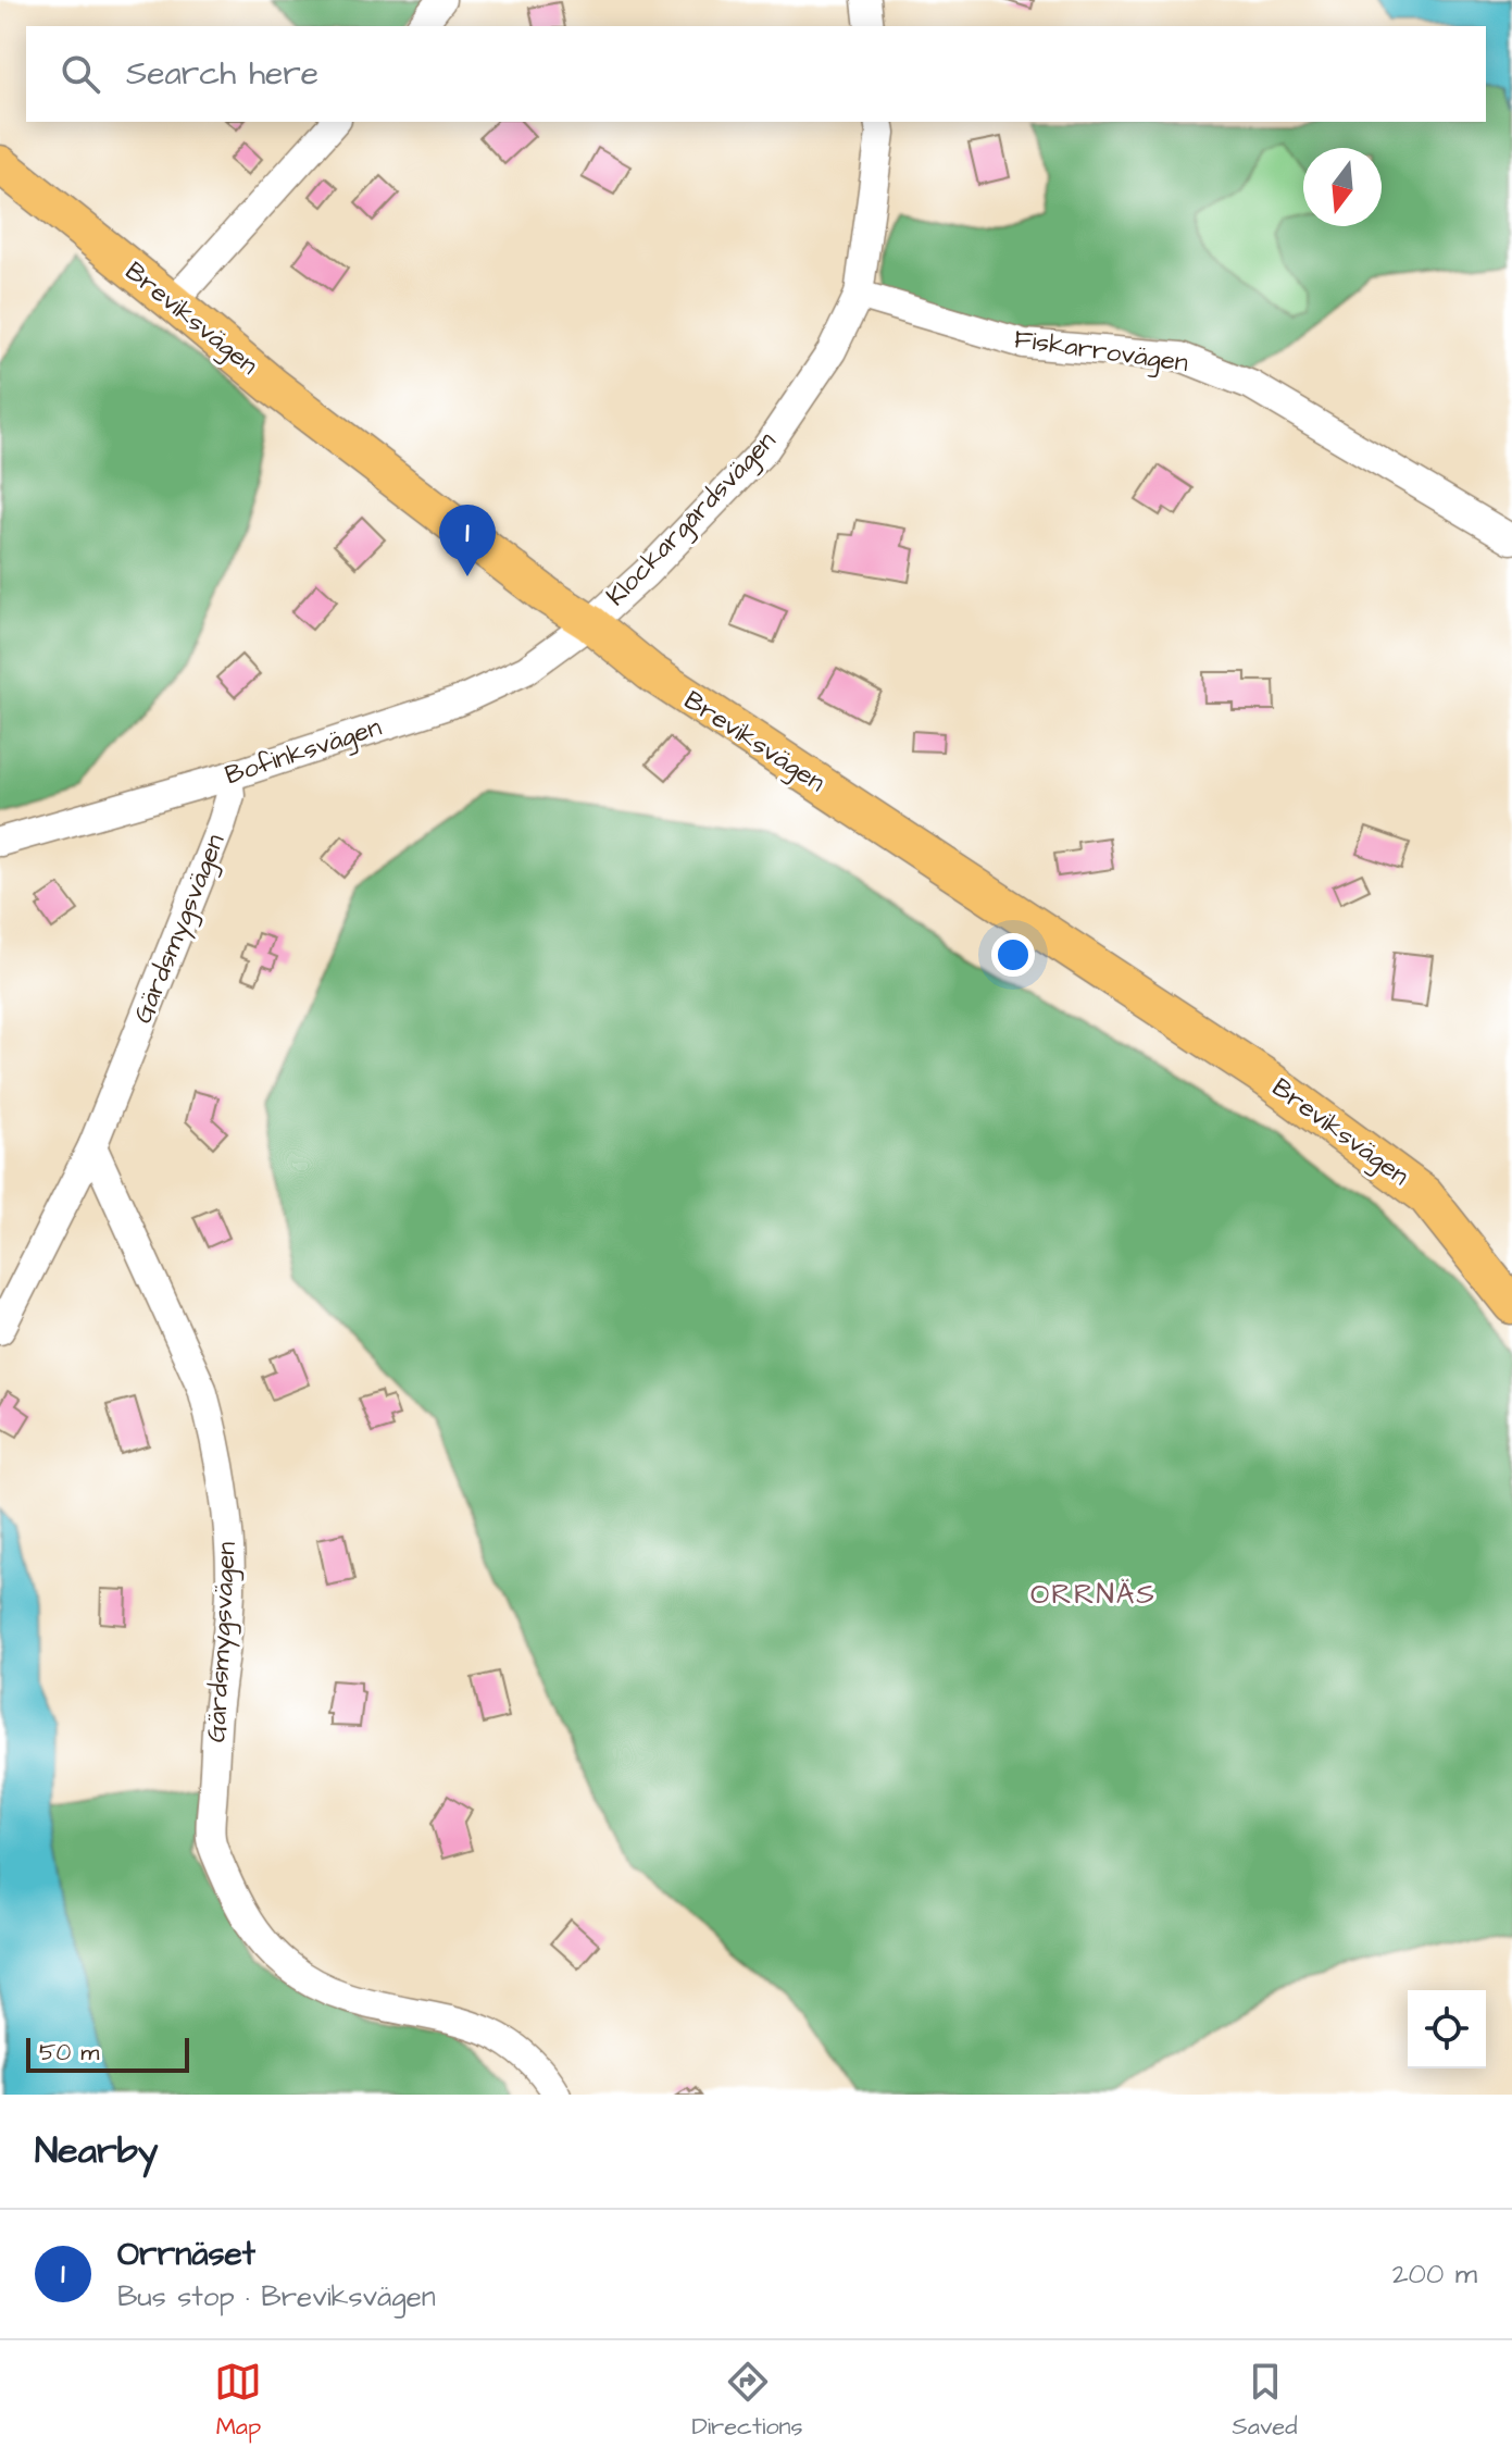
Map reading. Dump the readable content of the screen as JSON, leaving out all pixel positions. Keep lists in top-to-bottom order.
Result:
{
  "streets": {
    "main road": ["Breviksvägen"],
    "street": [
      "Fiskarrovägen",
      "Klockargårdsvägen",
      "Bofinksvägen",
      "Gärdsmygsvägen"
    ]
  },
  "crossings": [
    ["Breviksvägen", "Klockargårdsvägen"],
    ["Breviksvägen", "Bofinksvägen"],
    ["Fiskarrovägen", "Klockargårdsvägen"],
    ["Klockargårdsvägen", "Bofinksvägen"],
    ["Bofinksvägen", "Gärdsmygsvägen"]
  ],
  "districts": ["ORRNÄS"],
  "scale_bar": "50 m",
  "north": "bottom",
  "page": {
    "search": "Search here",
    "pins": "1",
    "scale": "50 m",
    "heading": "Nearby",
    "list": [
      {
        "mark": "1",
        "name": "Orrnäset",
        "note": "Bus stop · Breviksvägen",
        "value": "200 m"
      }
    ],
    "nav": ["Map", "Directions", "Saved"]
  }
}
